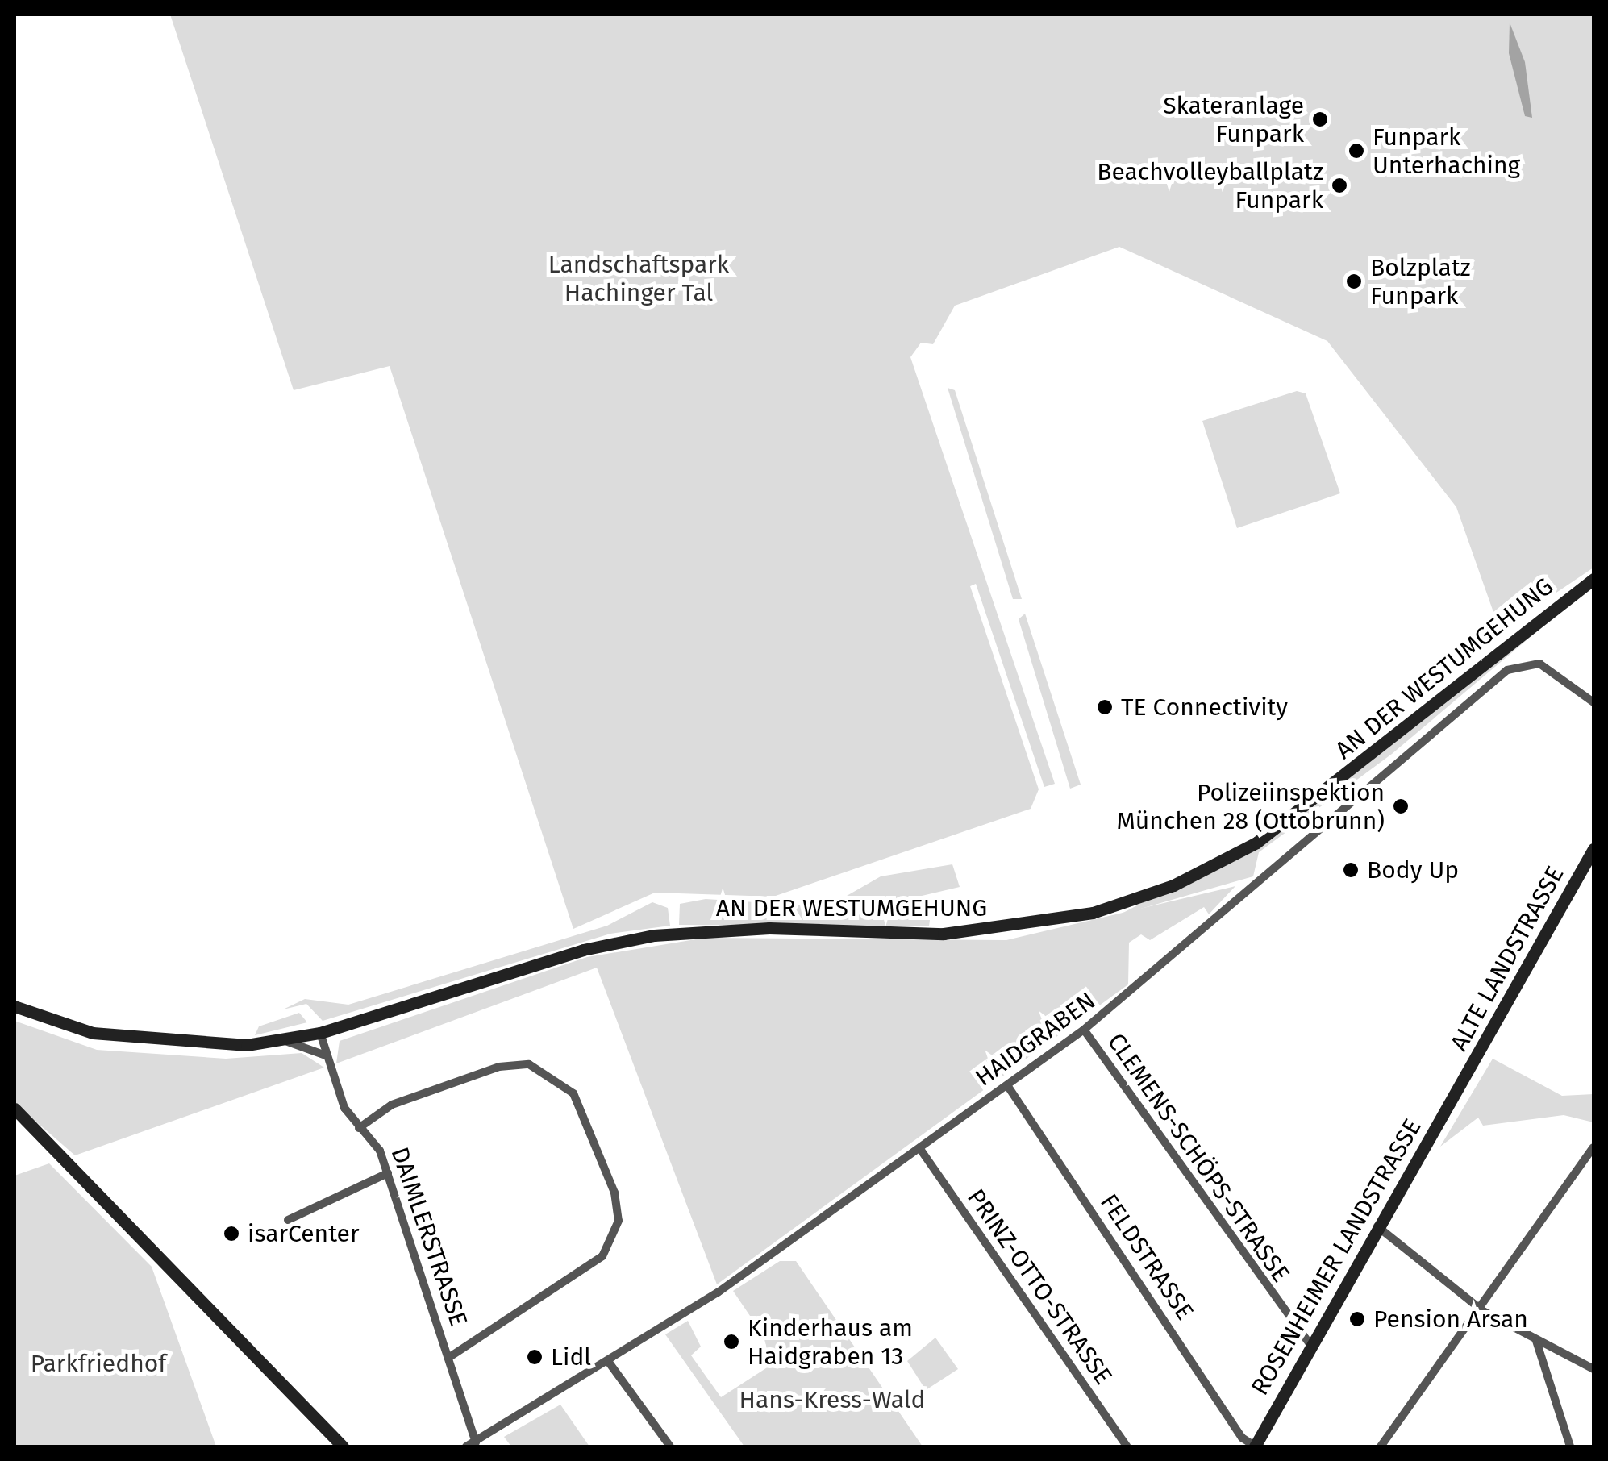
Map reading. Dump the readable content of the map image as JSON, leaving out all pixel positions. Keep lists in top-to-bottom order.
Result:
{
  "streets": {
    "main road": ["AN DER WESTUMGEHUNG", "ALTE LANDSTRASSE", "ROSENHEIMER LANDSTRASSE"],
    "street": [
      "HAIDGRABEN",
      "CLEMENS-SCHÖPS-STRASSE",
      "DAIMLERSTRASSE",
      "FELDSTRASSE",
      "PRINZ-OTTO-STRASSE"
    ]
  },
  "crossings": [
    ["AN DER WESTUMGEHUNG", "DAIMLERSTRASSE"],
    ["ALTE LANDSTRASSE", "ROSENHEIMER LANDSTRASSE"],
    ["HAIDGRABEN", "CLEMENS-SCHÖPS-STRASSE"],
    ["HAIDGRABEN", "DAIMLERSTRASSE"],
    ["HAIDGRABEN", "FELDSTRASSE"],
    ["HAIDGRABEN", "PRINZ-OTTO-STRASSE"],
    ["CLEMENS-SCHÖPS-STRASSE", "ROSENHEIMER LANDSTRASSE"],
    ["FELDSTRASSE", "ROSENHEIMER LANDSTRASSE"]
  ],
  "parks": ["Landschaftspark Hachinger Tal", "Parkfriedhof", "Hans-Kress-Wald"],
  "places": [
    "Skateranlage Funpark",
    "Funpark Unterhaching",
    "Beachvolleyballplatz Funpark",
    "Bolzplatz Funpark",
    "TE Connectivity",
    "Polizeiinspektion München 28 (Ottobrunn)",
    "Body Up",
    "isarCenter",
    "Pension Arsan",
    "Kinderhaus am Haidgraben 13",
    "Lidl"
  ]
}
